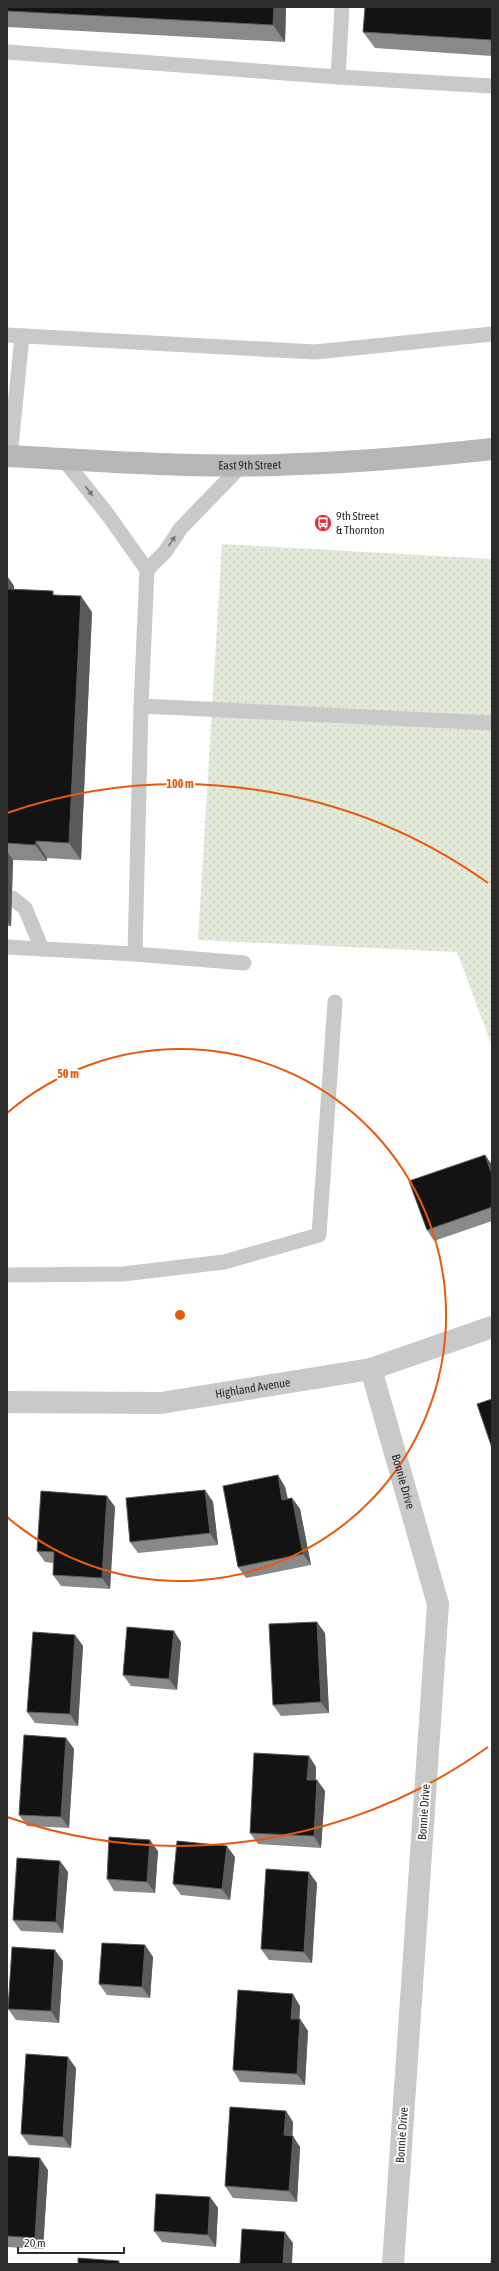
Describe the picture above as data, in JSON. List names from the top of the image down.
{
  "streets": {
    "main road": ["East 9th Street"],
    "street": ["Highland Avenue", "Bonnie Drive"]
  },
  "crossings": [
    ["Highland Avenue", "Bonnie Drive"]
  ],
  "places": {
    "bus stop": ["9th Street & Thornton"]
  },
  "scale_bar": "20 m",
  "rings": ["100 m", "50 m"]
}
